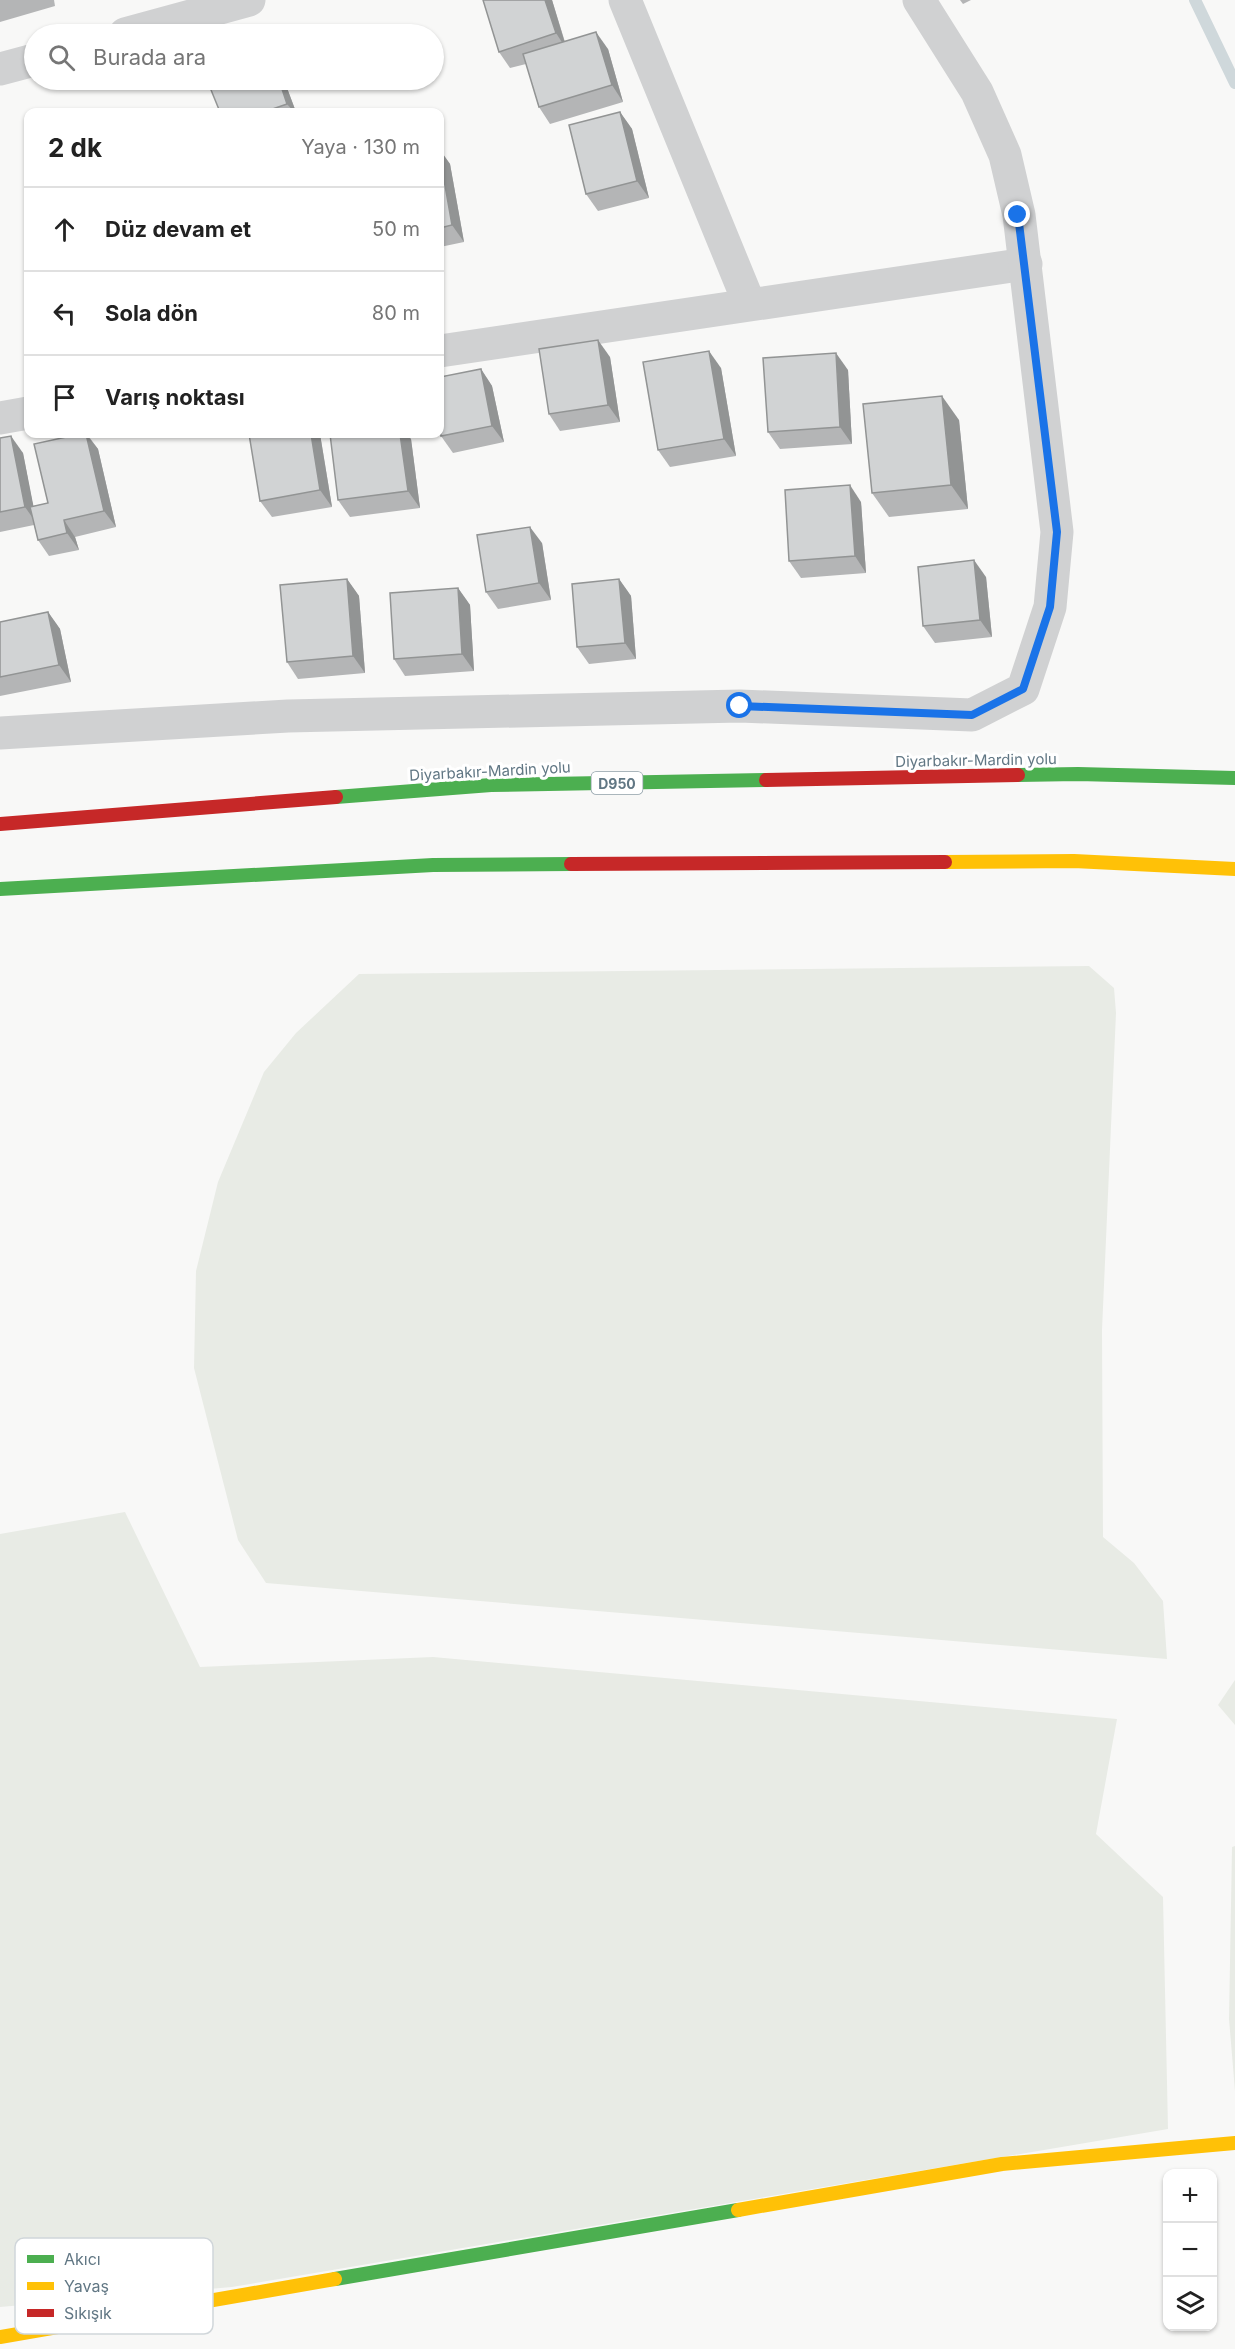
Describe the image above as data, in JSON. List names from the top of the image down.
{
  "streets": {
    "main road": ["Diyarbakır-Mardin yolu", "D950"]
  },
  "legend": ["Akıcı", "Yavaş", "Sıkışık"],
  "page": {
    "search": "Burada ara",
    "heading": ["2 dk", "Yaya · 130 m"],
    "list": [
      ["Düz devam et", "50 m"],
      ["Sola dön", "80 m"],
      "Varış noktası"
    ],
    "map_buttons": ["+", "−"]
  }
}
